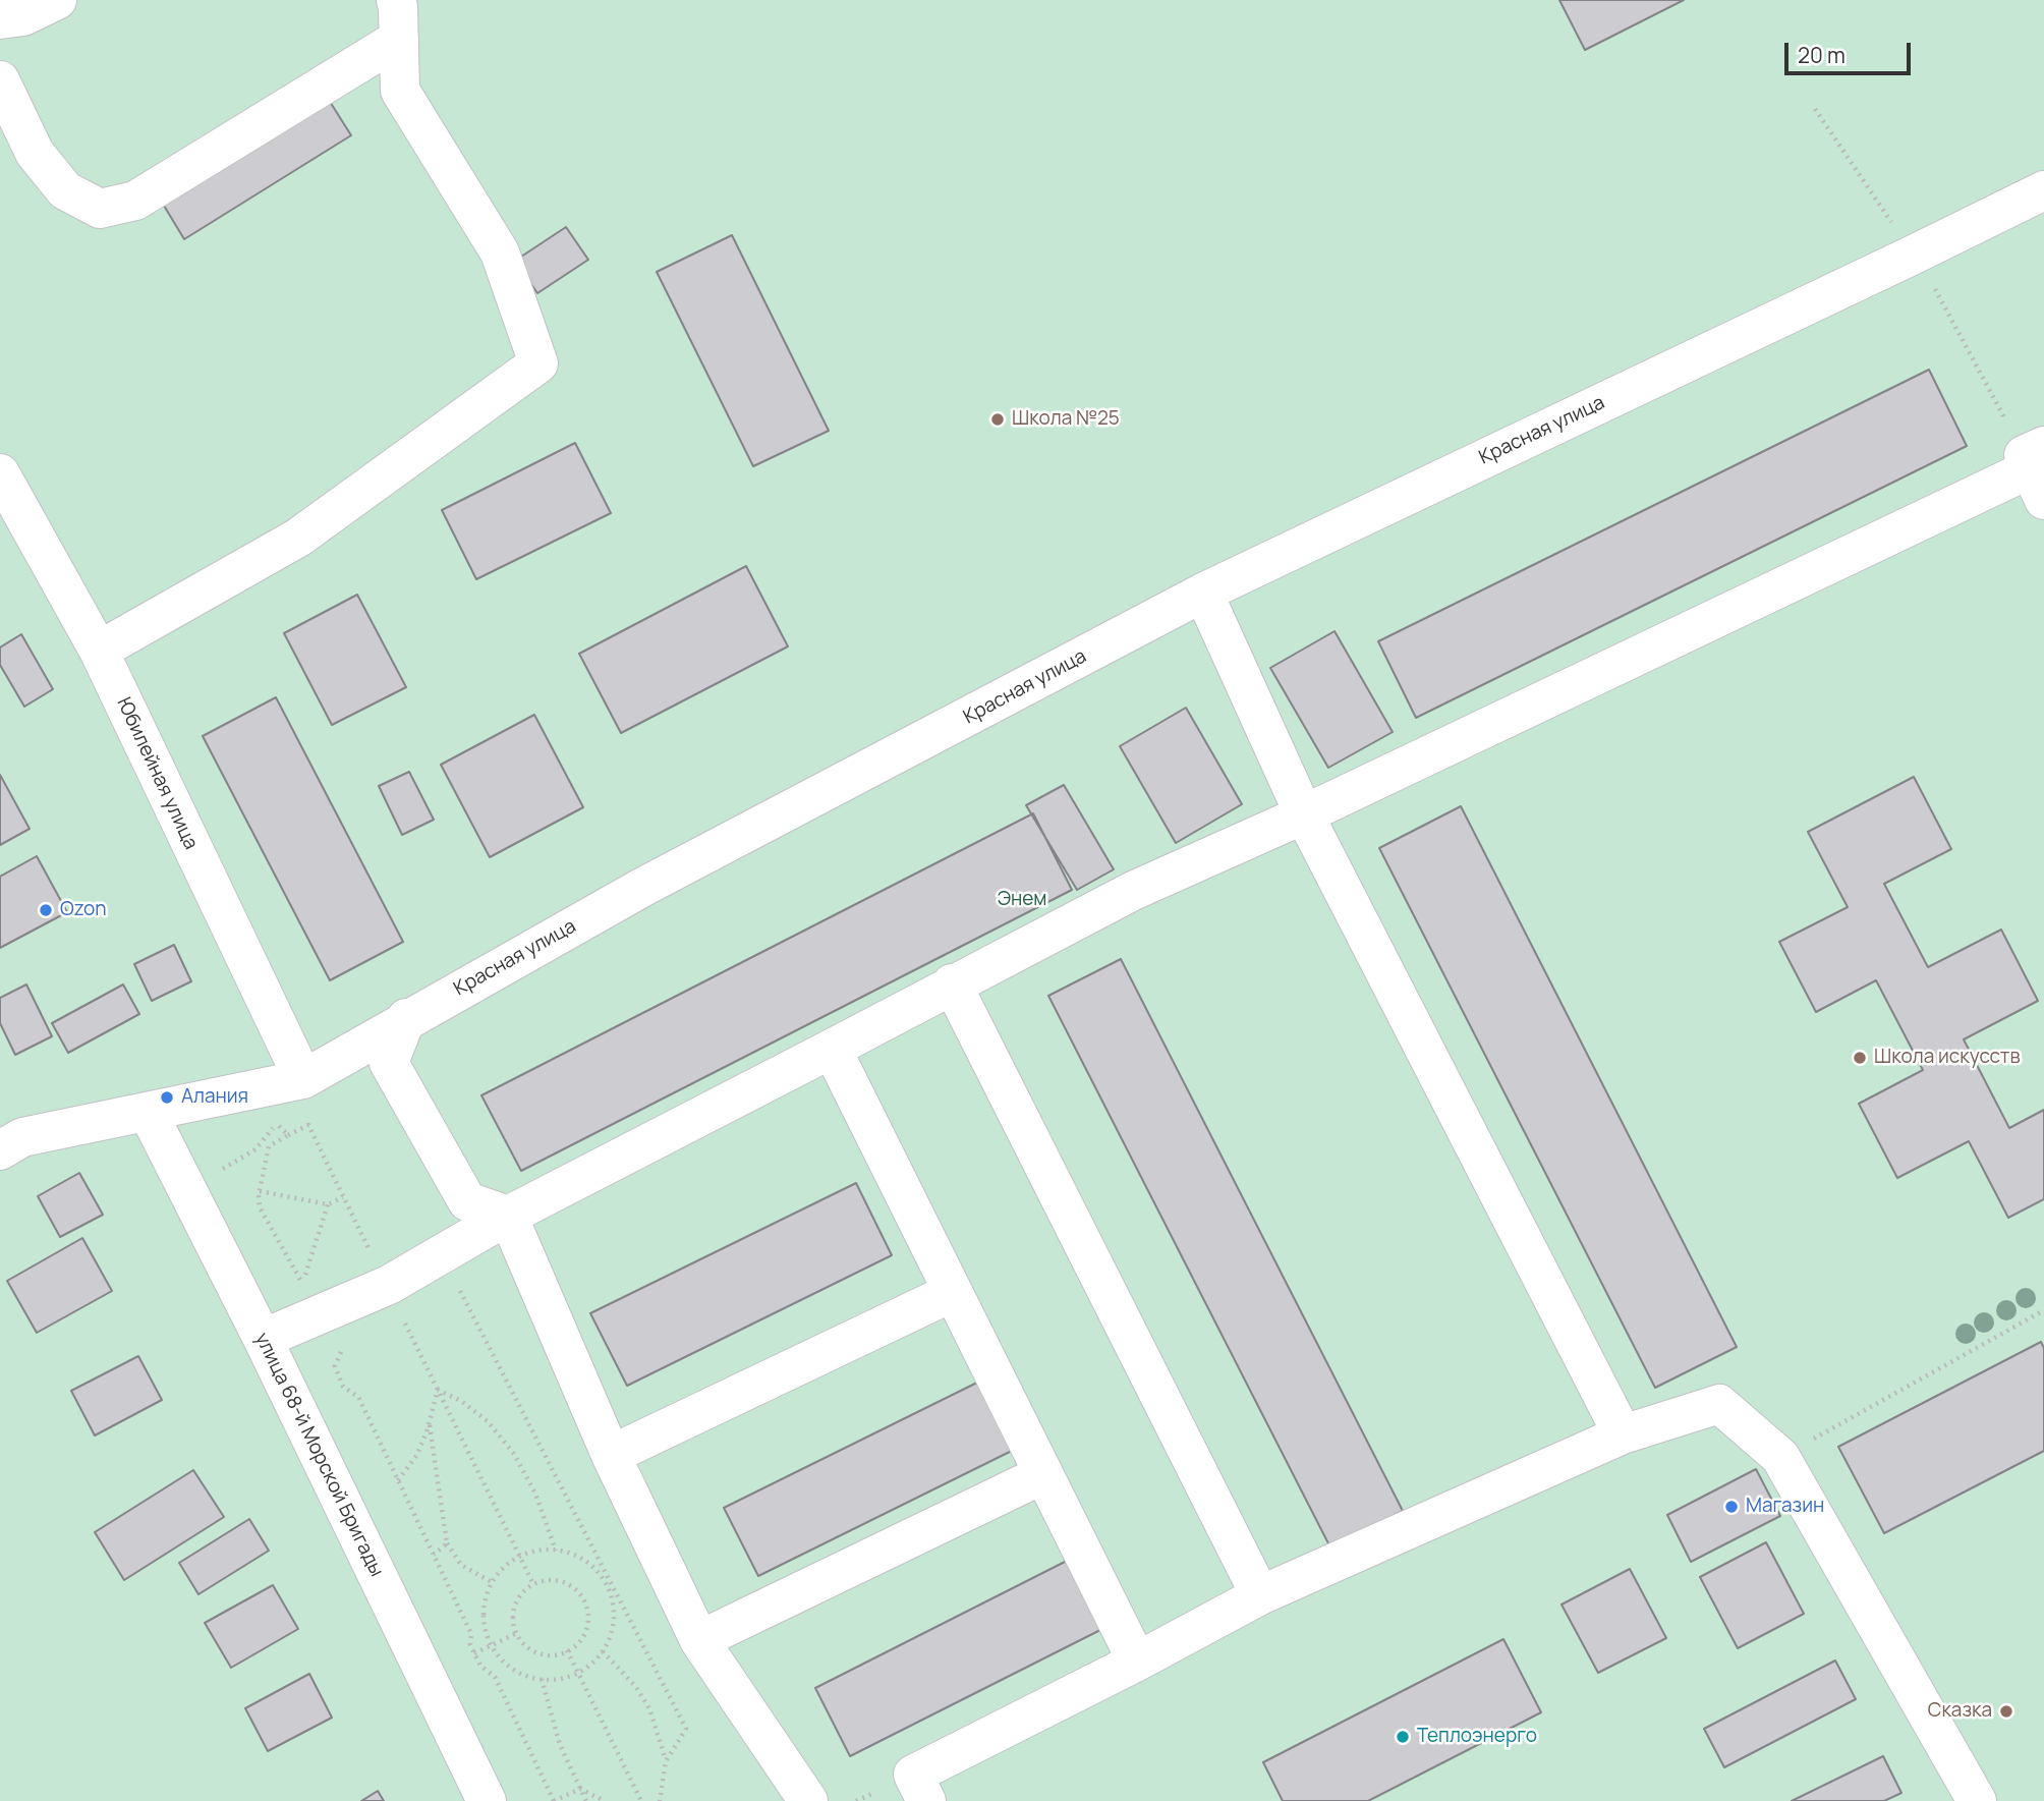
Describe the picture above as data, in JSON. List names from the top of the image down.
{
  "streets": {
    "street": ["Красная улица", "Юбилейная улица", "улица 68-й Морской Бригады"]
  },
  "crossings": [
    ["Красная улица", "Юбилейная улица"],
    ["Красная улица", "улица 68-й Морской Бригады"]
  ],
  "parks": ["Энем"],
  "places": [
    "Школа №25",
    "Ozon",
    "Школа искусств",
    "Алания",
    "Магазин",
    "Сказка",
    "Теплоэнерго"
  ],
  "scale_bar": "20 m"
}
